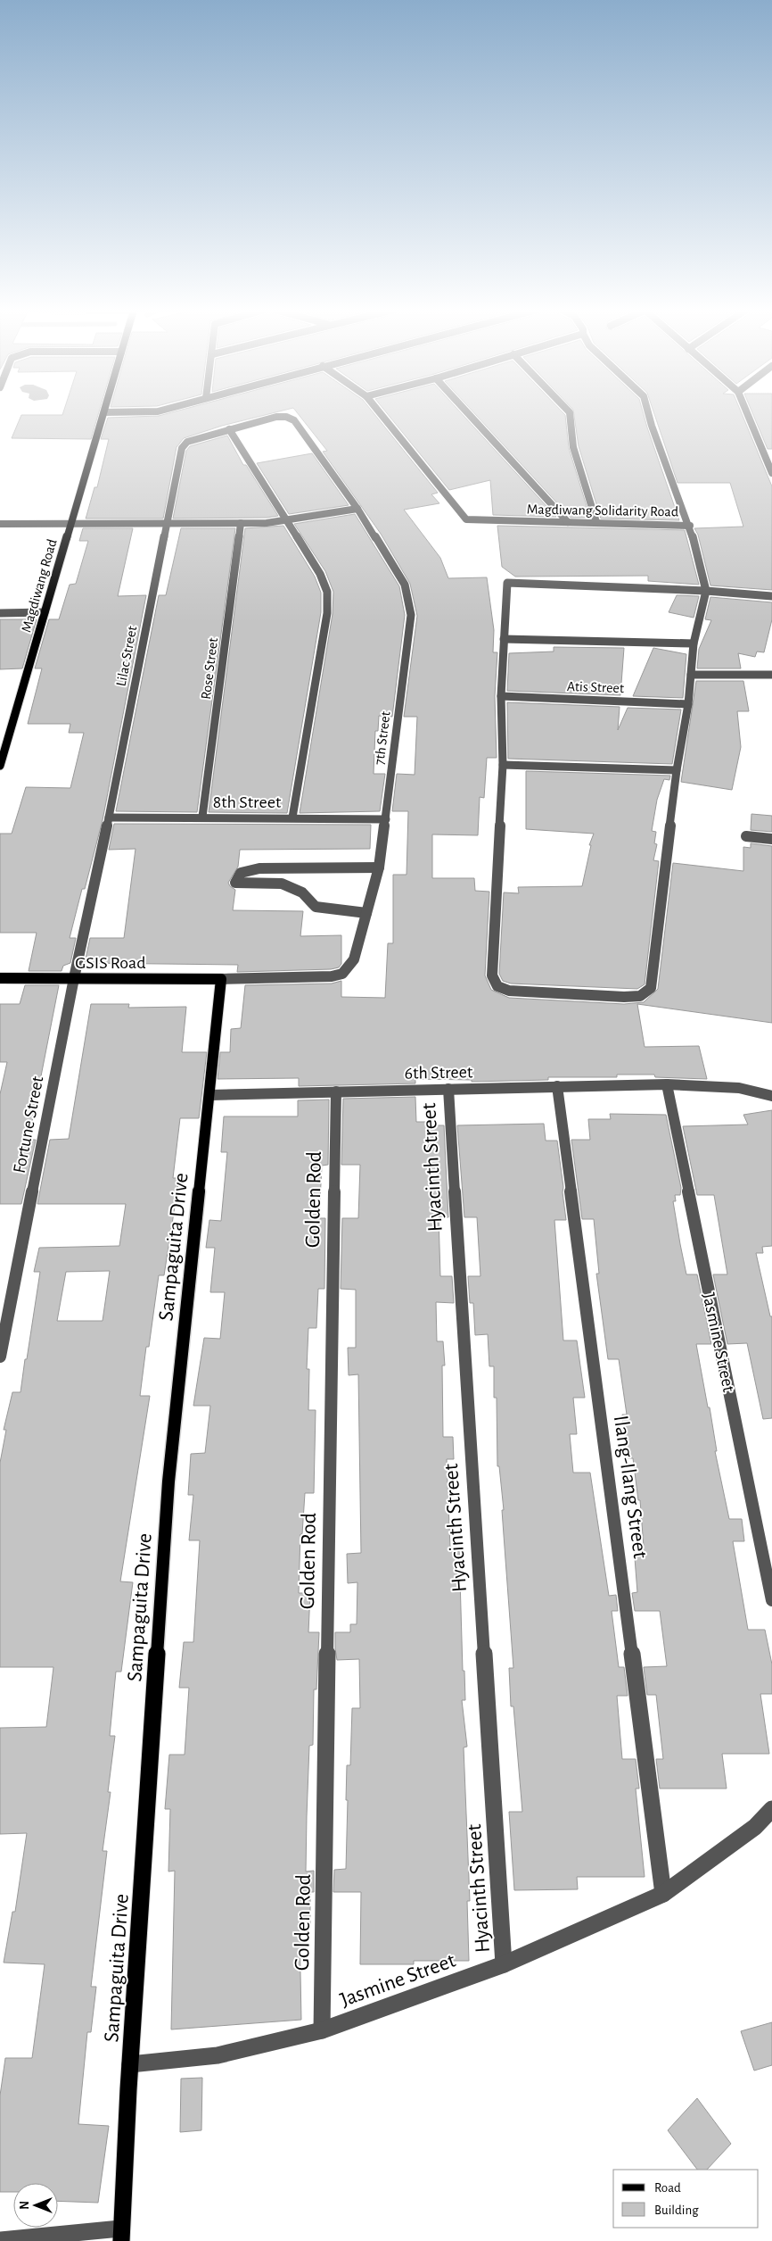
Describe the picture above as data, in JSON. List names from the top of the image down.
{
  "streets": {
    "main road": ["Magdiwang Road", "GSIS Road", "Sampaguita Drive"],
    "street": [
      "Magdiwang Solidarity Road",
      "Lilac Street",
      "Rose Street",
      "Atis Street",
      "7th Street",
      "8th Street",
      "6th Street",
      "Fortune Street",
      "Hyacinth Street",
      "Golden Rod",
      "Jasmine Street",
      "Ilang-Ilang Street"
    ]
  },
  "crossings": [
    ["Lilac Street", "7th Street"],
    ["Lilac Street", "8th Street"],
    ["Lilac Street", "GSIS Road"],
    ["Lilac Street", "Fortune Street"],
    ["Rose Street", "8th Street"],
    ["7th Street", "8th Street"],
    ["7th Street", "GSIS Road"],
    ["7th Street", "Sampaguita Drive"],
    ["GSIS Road", "Fortune Street"],
    ["GSIS Road", "Sampaguita Drive"],
    ["6th Street", "Hyacinth Street"],
    ["6th Street", "Golden Rod"],
    ["6th Street", "Sampaguita Drive"],
    ["6th Street", "Jasmine Street"],
    ["6th Street", "Ilang-Ilang Street"],
    ["Hyacinth Street", "Jasmine Street"],
    ["Golden Rod", "Jasmine Street"],
    ["Sampaguita Drive", "Jasmine Street"],
    ["Jasmine Street", "Ilang-Ilang Street"]
  ],
  "legend": ["Road", "Building"],
  "north": "left"
}
